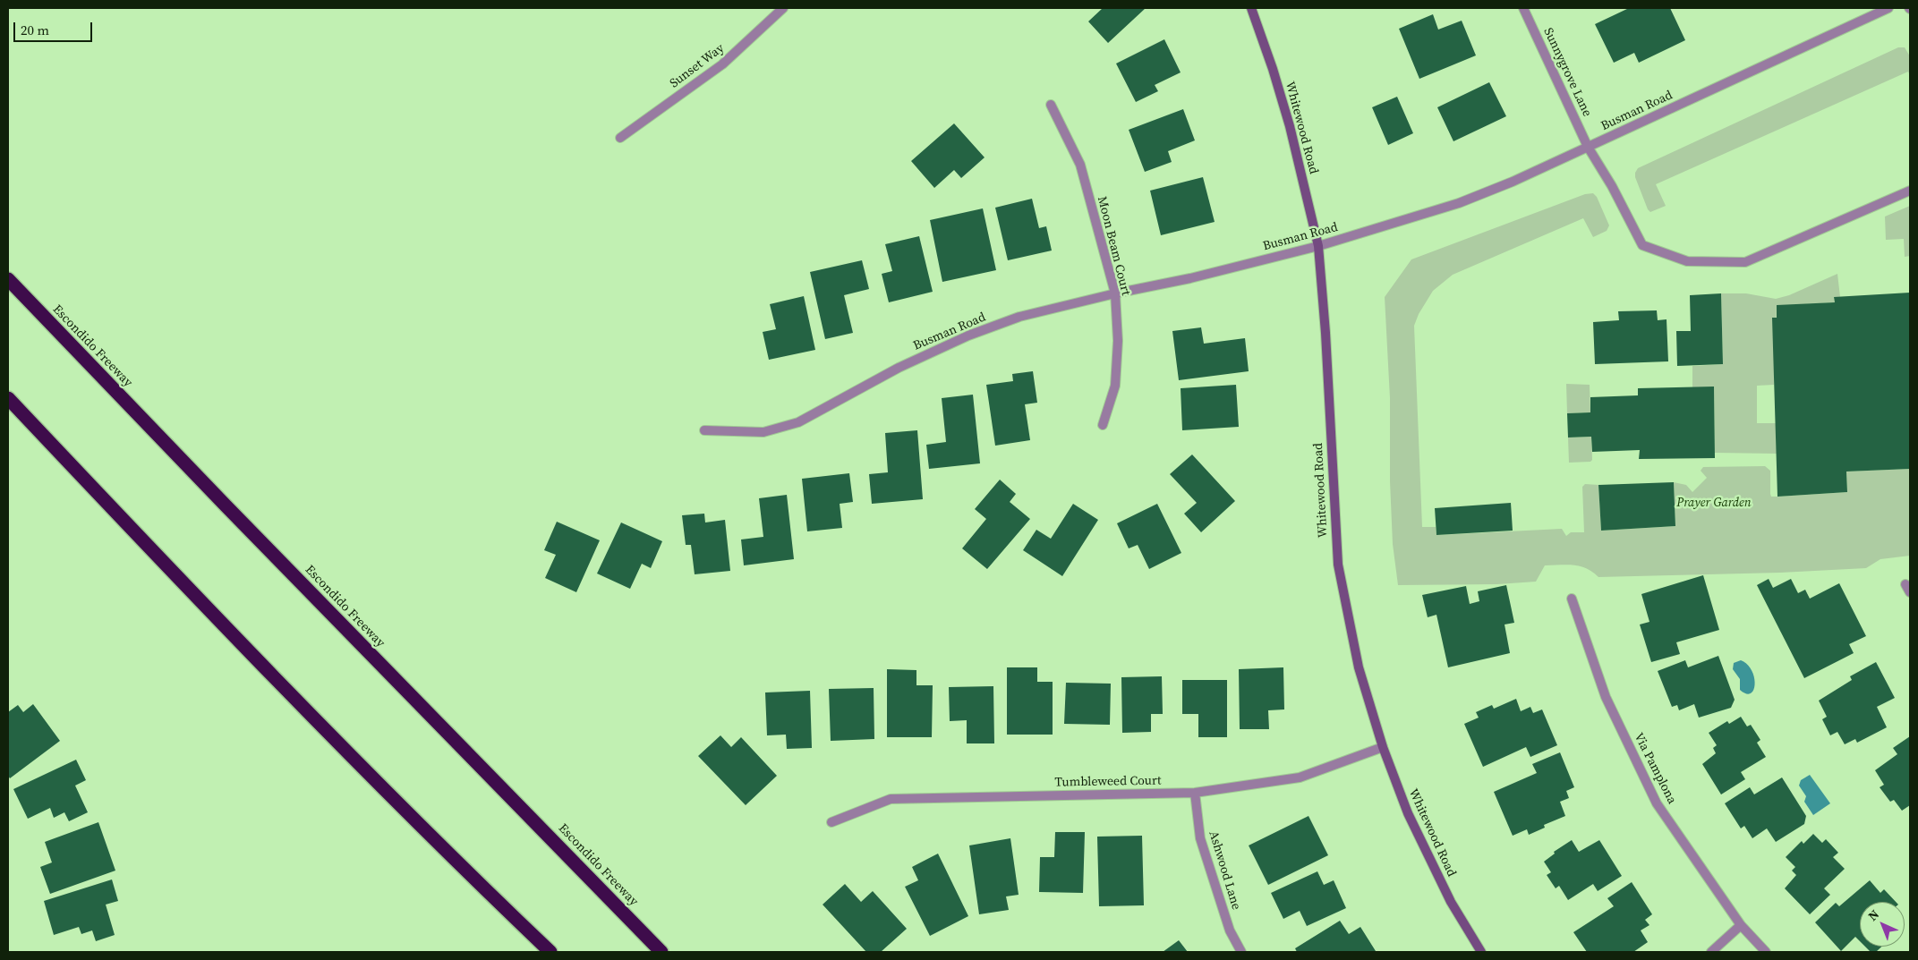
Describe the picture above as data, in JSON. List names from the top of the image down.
{
  "streets": {
    "highway": ["Escondido Freeway"],
    "main road": ["Whitewood Road"],
    "street": [
      "Sunset Way",
      "Sunnygrove Lane",
      "Busman Road",
      "Moon Beam Court",
      "Via Pamplona",
      "Tumbleweed Court",
      "Ashwood Lane"
    ]
  },
  "crossings": [
    ["Sunnygrove Lane", "Busman Road"],
    ["Busman Road", "Whitewood Road"],
    ["Busman Road", "Moon Beam Court"],
    ["Whitewood Road", "Tumbleweed Court"],
    ["Tumbleweed Court", "Ashwood Lane"]
  ],
  "parks": ["Prayer Garden"],
  "scale_bar": "20 m",
  "north": "top left"
}
